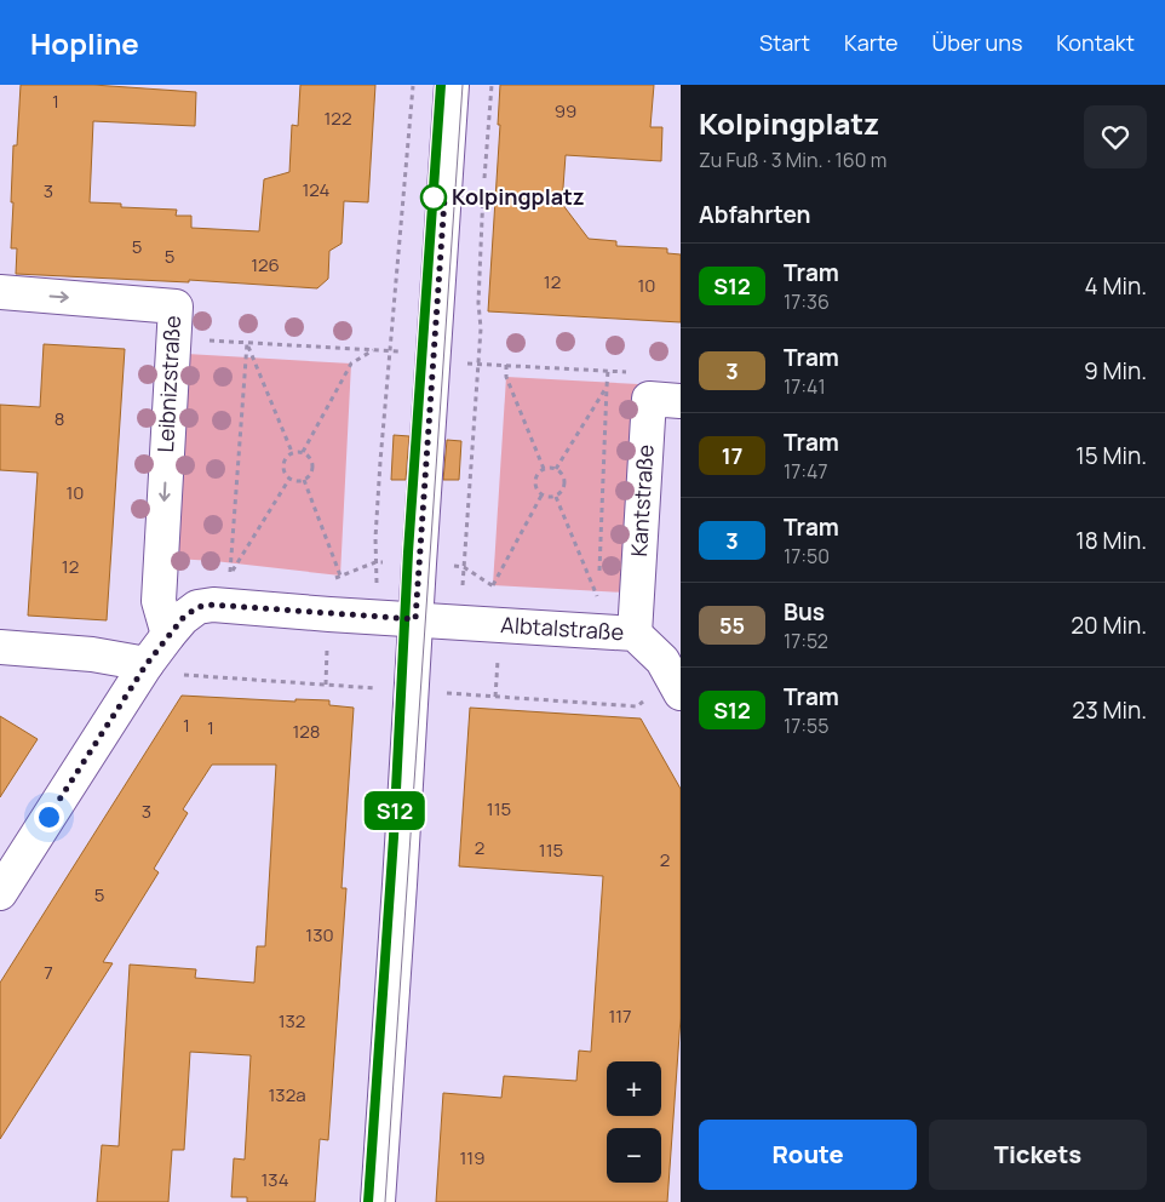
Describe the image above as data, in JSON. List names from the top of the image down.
{
  "streets": {
    "street": ["Leibnizstraße", "Kantstraße", "Albtalstraße"]
  },
  "crossings": [
    ["Leibnizstraße", "Albtalstraße"],
    ["Kantstraße", "Albtalstraße"]
  ],
  "places": ["Kolpingplatz"],
  "lines": ["tram line S12"],
  "house_numbers": [
    "1",
    "99",
    "122",
    "124",
    "3",
    "5",
    "5",
    "126",
    "12",
    "10",
    "8",
    "10",
    "12",
    "1",
    "1",
    "128",
    "115",
    "3",
    "2",
    "115",
    "2",
    "5",
    "130",
    "7",
    "117",
    "132",
    "132a",
    "119",
    "134"
  ],
  "page": {
    "header": "Hopline",
    "nav": [
      "Start",
      "Karte",
      "Über uns",
      "Kontakt"
    ],
    "on_map": "S12",
    "heading": [
      ["Kolpingplatz", "Zu Fuß · 3 Min. · 160 m"],
      "Abfahrten"
    ],
    "list": [
      {
        "mark": "S12",
        "name": "Tram",
        "note": "17:36",
        "value": "4 Min."
      },
      {
        "mark": "3",
        "name": "Tram",
        "note": "17:41",
        "value": "9 Min."
      },
      {
        "mark": "17",
        "name": "Tram",
        "note": "17:47",
        "value": "15 Min."
      },
      {
        "mark": "3",
        "name": "Tram",
        "note": "17:50",
        "value": "18 Min."
      },
      {
        "mark": "55",
        "name": "Bus",
        "note": "17:52",
        "value": "20 Min."
      },
      {
        "mark": "S12",
        "name": "Tram",
        "note": "17:55",
        "value": "23 Min."
      }
    ],
    "map_buttons": ["+", "−"],
    "buttons": ["Route", "Tickets"]
  }
}
